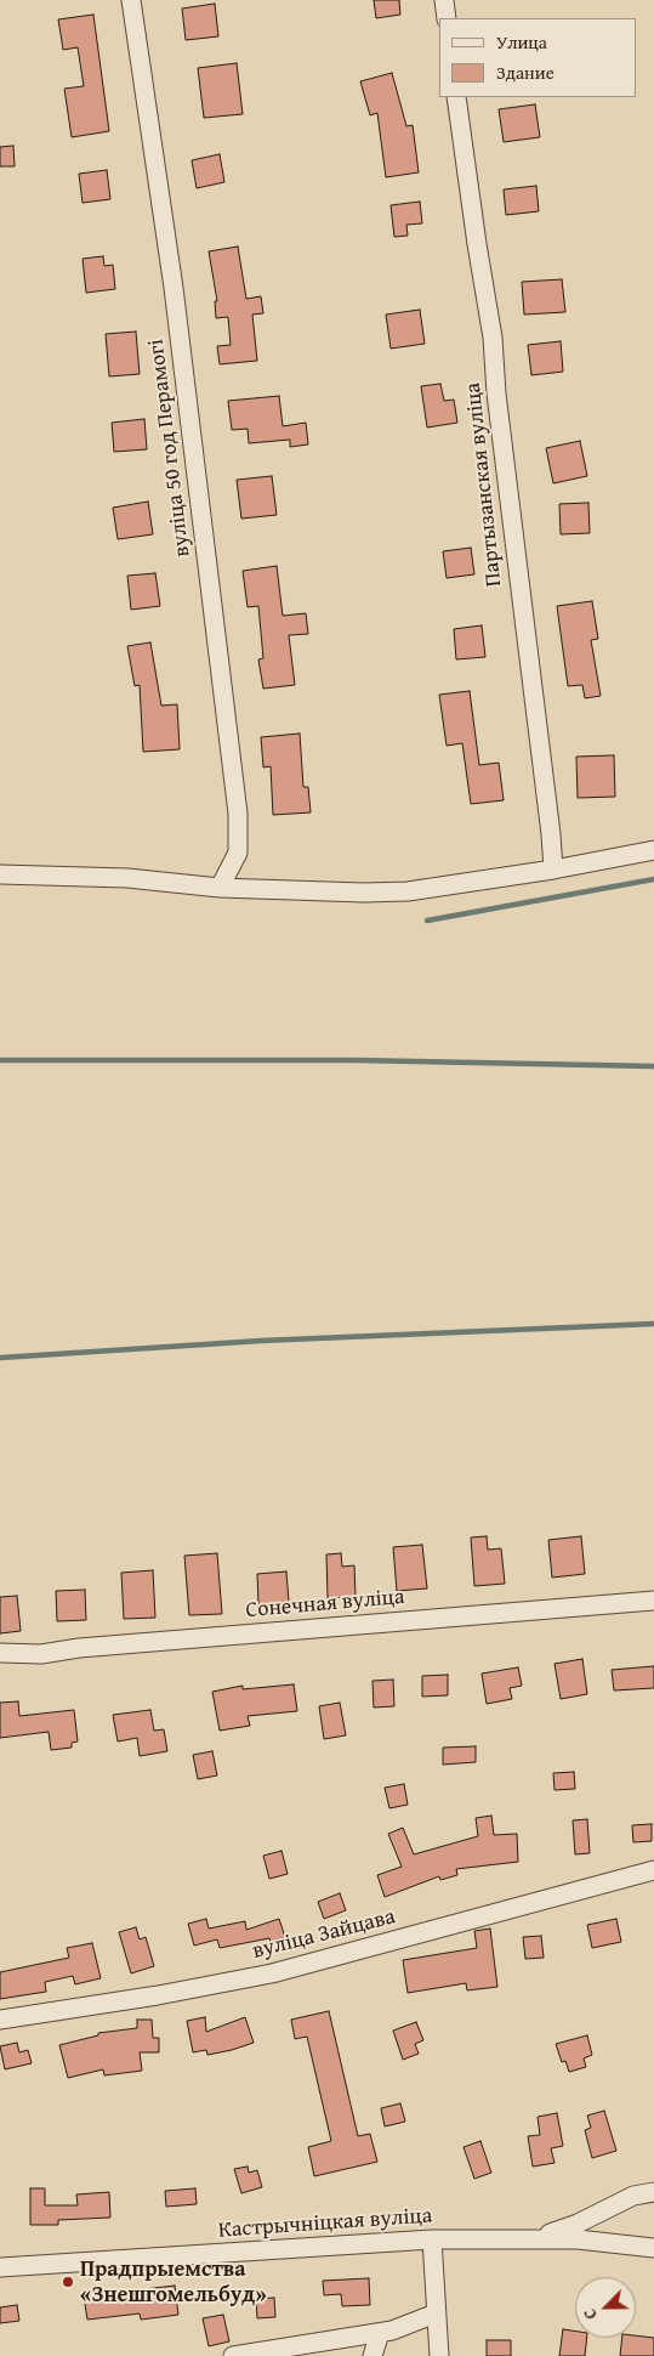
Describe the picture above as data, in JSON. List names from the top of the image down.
{
  "streets": {
    "street": [
      "вуліца 50 год Перамогі",
      "Партызанская вуліца",
      "Сонечная вуліца",
      "вуліца Зайцава",
      "Кастрычніцкая вуліца"
    ]
  },
  "places": ["Прадпрыемства «Знешгомельбуд»"],
  "legend": ["Улица", "Здание"],
  "north": "bottom left"
}
